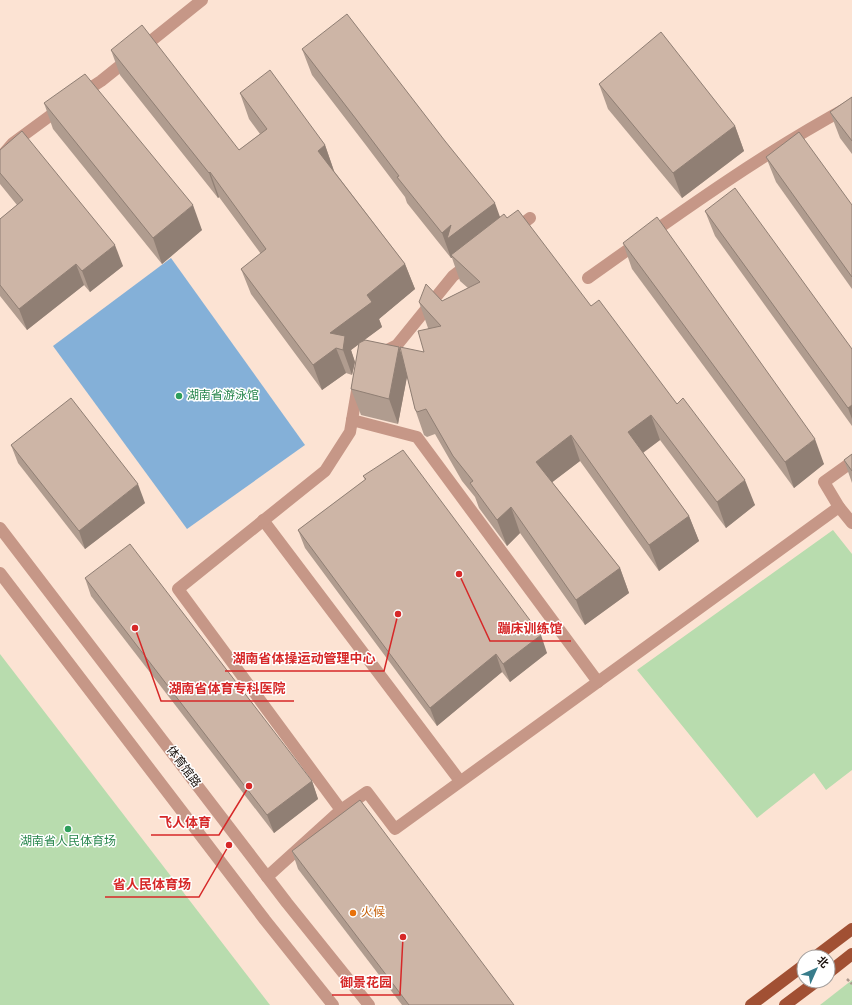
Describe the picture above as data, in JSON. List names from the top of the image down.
{
  "streets": {
    "street": ["体育馆路"]
  },
  "places": [
    "湖南省游泳馆",
    "蹦床训练馆",
    "湖南省体操运动管理中心",
    "湖南省体育专科医院",
    "飞人体育",
    "湖南省人民体育场",
    "省人民体育场",
    "火候",
    "御景花园"
  ],
  "north": "top right"
}
